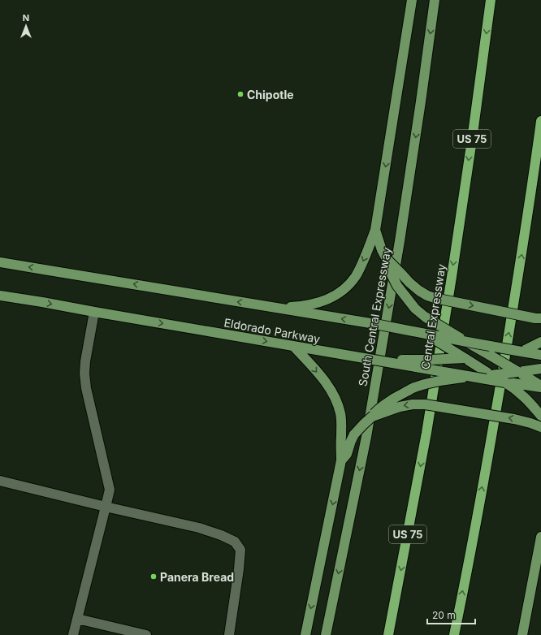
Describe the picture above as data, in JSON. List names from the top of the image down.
{
  "streets": {
    "highway": ["US 75", "Central Expressway"],
    "main road": ["South Central Expressway", "Eldorado Parkway"]
  },
  "one_way": ["South Central Expressway"],
  "places": ["Chipotle", "Panera Bread"],
  "scale_bar": "20 m",
  "north": "top"
}
